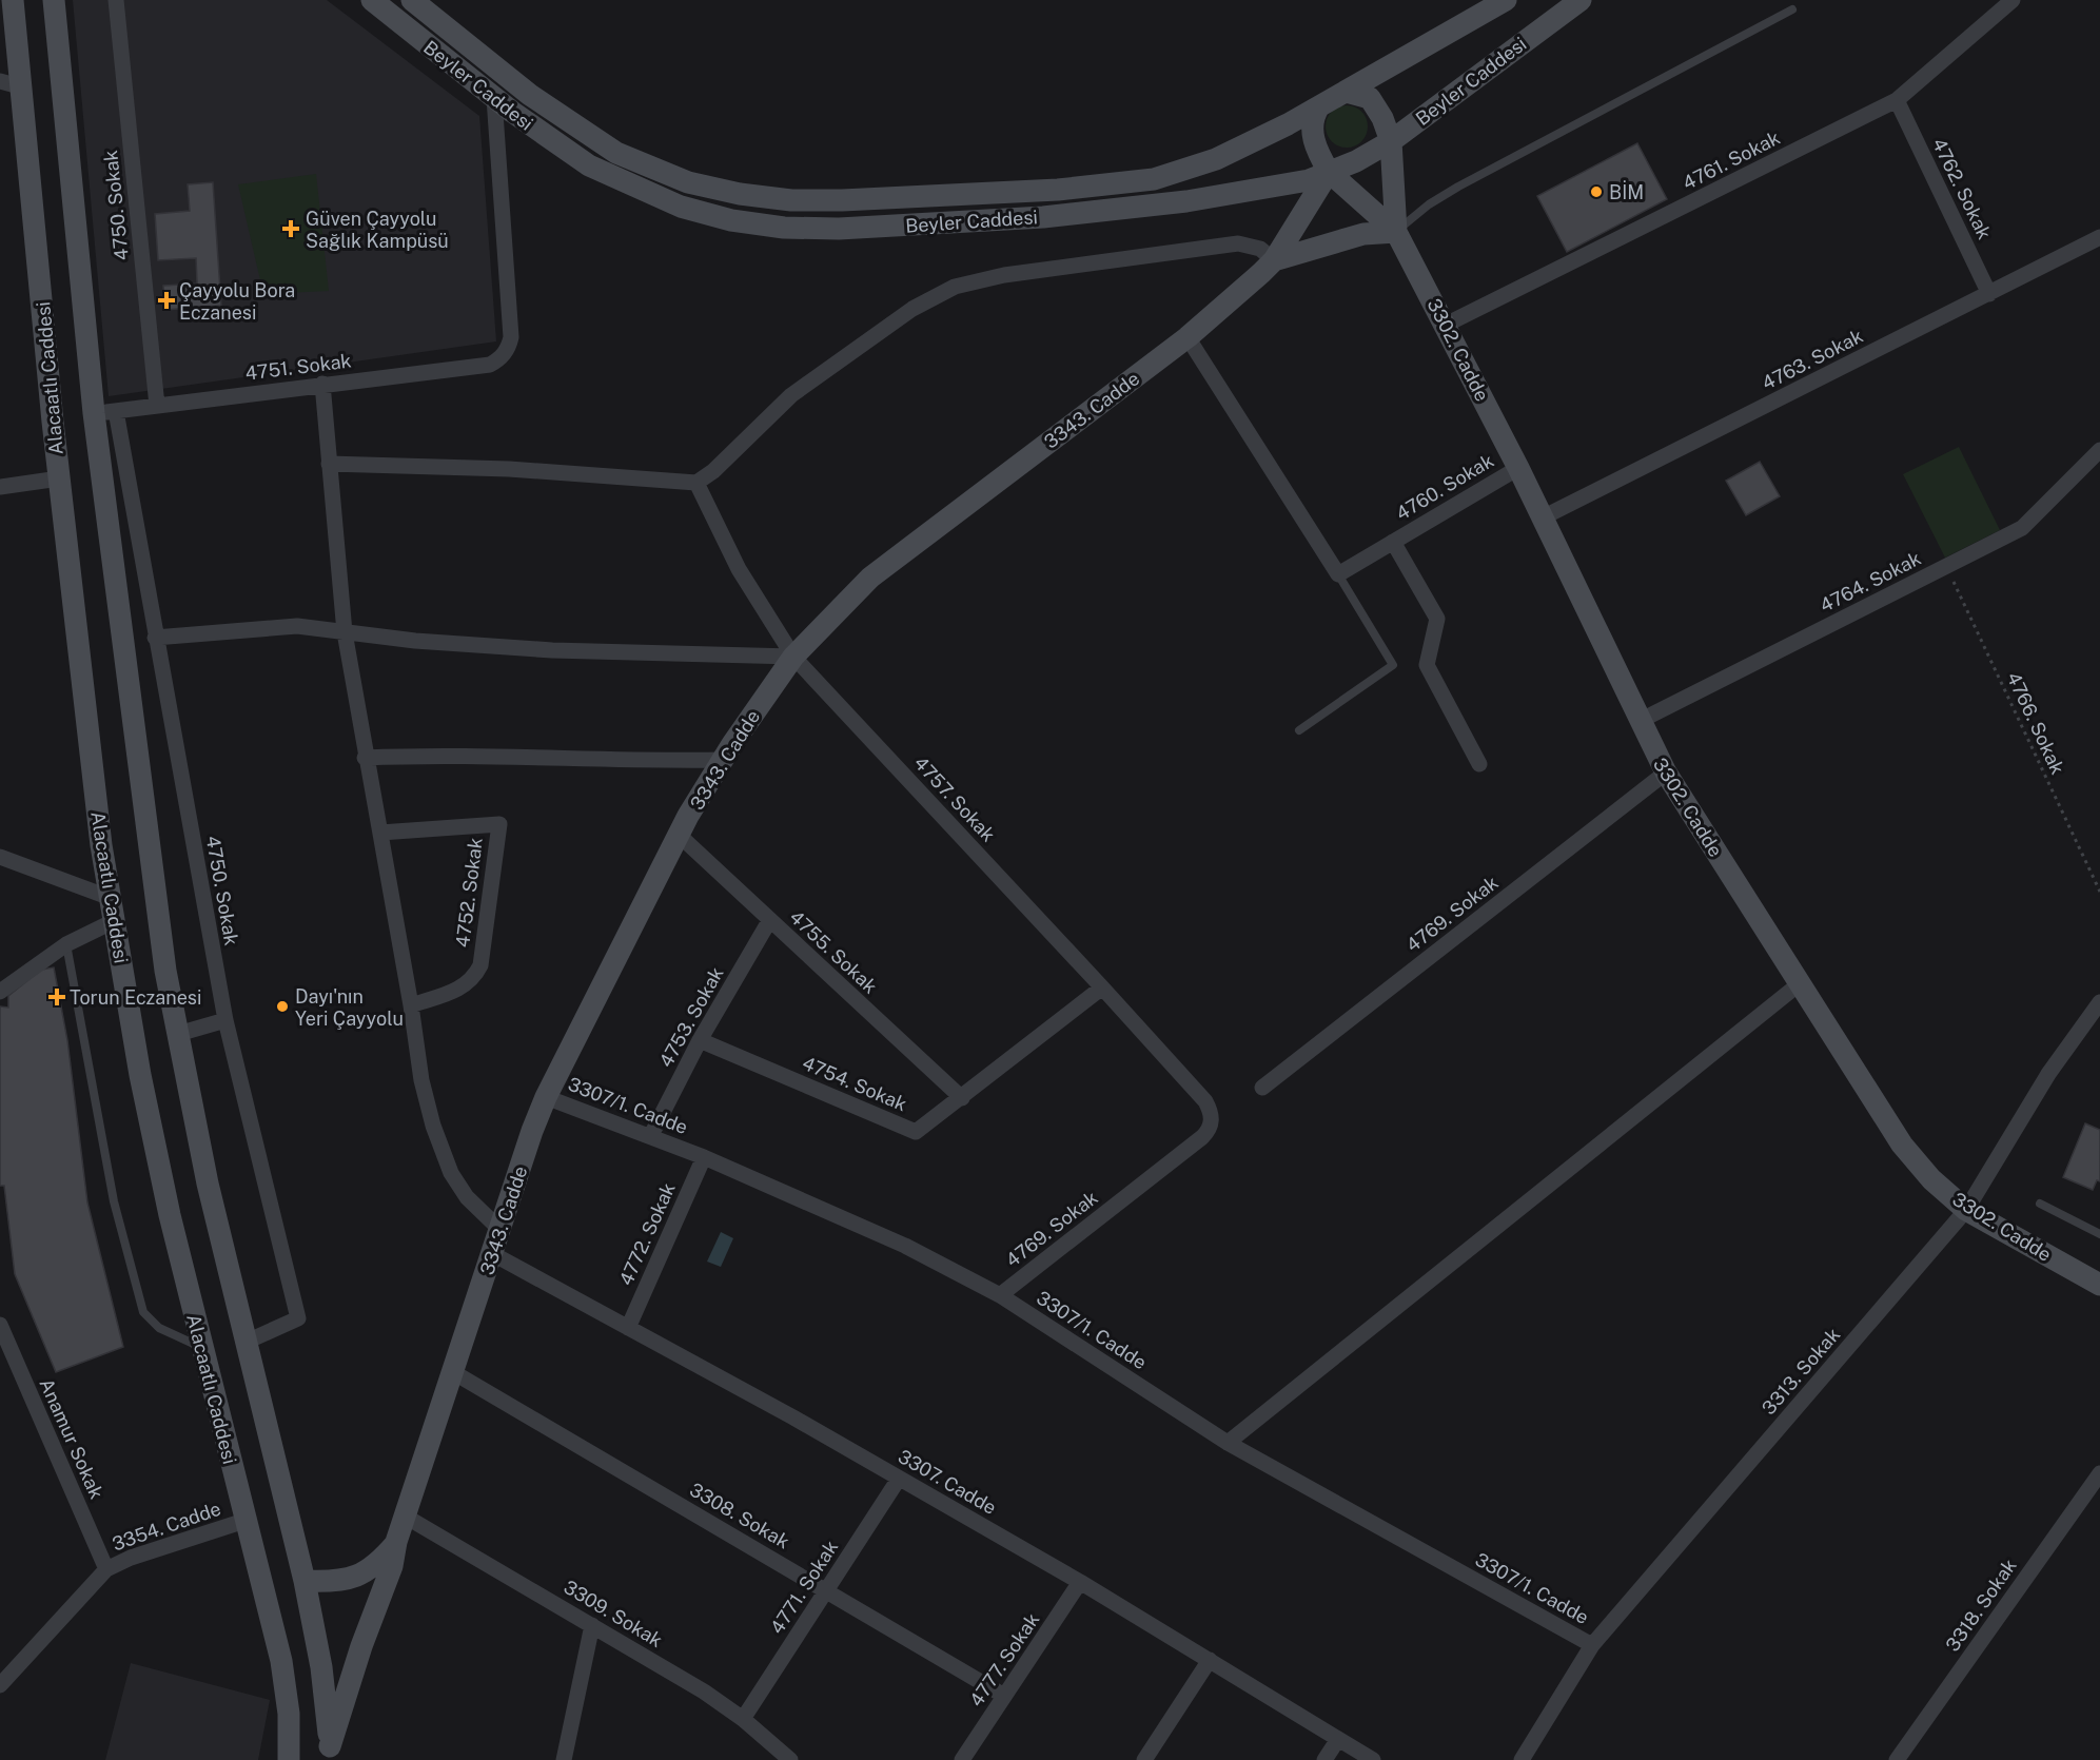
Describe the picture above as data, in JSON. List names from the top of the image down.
{
  "streets": {
    "main road": [
      "Beyler Caddesi",
      "3302. Cadde",
      "Alacaatlı Caddesi",
      "3343. Cadde"
    ],
    "street": [
      "4761. Sokak",
      "4762. Sokak",
      "4750. Sokak",
      "4763. Sokak",
      "4751. Sokak",
      "4760. Sokak",
      "4764. Sokak",
      "4757. Sokak",
      "4752. Sokak",
      "4769. Sokak",
      "4755. Sokak",
      "4753. Sokak",
      "4754. Sokak",
      "3307/1. Cadde",
      "4772. Sokak",
      "3313. Sokak",
      "Anamur Sokak",
      "3307. Cadde",
      "3308. Sokak",
      "3354. Cadde",
      "4771. Sokak",
      "3318. Sokak",
      "3309. Sokak",
      "4777. Sokak"
    ],
    "path": ["4766. Sokak"]
  },
  "crossings": [
    ["Beyler Caddesi", "3302. Cadde"],
    ["Beyler Caddesi", "4751. Sokak"],
    ["Beyler Caddesi", "3343. Cadde"],
    ["4761. Sokak", "4762. Sokak"],
    ["4761. Sokak", "3302. Cadde"],
    ["4762. Sokak", "4763. Sokak"],
    ["4750. Sokak", "4751. Sokak"],
    ["4750. Sokak", "Alacaatlı Caddesi"],
    ["3302. Cadde", "4763. Sokak"],
    ["3302. Cadde", "3343. Cadde"],
    ["3302. Cadde", "4760. Sokak"],
    ["3302. Cadde", "4764. Sokak"],
    ["3302. Cadde", "4769. Sokak"],
    ["3302. Cadde", "3313. Sokak"],
    ["4751. Sokak", "Alacaatlı Caddesi"],
    ["Alacaatlı Caddesi", "3343. Cadde"],
    ["Alacaatlı Caddesi", "3354. Cadde"],
    ["3343. Cadde", "4757. Sokak"],
    ["3343. Cadde", "4755. Sokak"],
    ["3343. Cadde", "3307/1. Cadde"],
    ["3343. Cadde", "3307. Cadde"],
    ["3343. Cadde", "3308. Sokak"],
    ["3343. Cadde", "3309. Sokak"],
    ["4764. Sokak", "4766. Sokak"],
    ["4757. Sokak", "4769. Sokak"],
    ["4757. Sokak", "4754. Sokak"],
    ["4769. Sokak", "3307/1. Cadde"],
    ["4755. Sokak", "4753. Sokak"],
    ["4755. Sokak", "4754. Sokak"],
    ["4753. Sokak", "4754. Sokak"],
    ["4753. Sokak", "3307/1. Cadde"],
    ["3307/1. Cadde", "4772. Sokak"],
    ["3307/1. Cadde", "3313. Sokak"],
    ["4772. Sokak", "3307. Cadde"],
    ["Anamur Sokak", "3354. Cadde"],
    ["3307. Cadde", "4771. Sokak"],
    ["3307. Cadde", "4777. Sokak"],
    ["3308. Sokak", "4771. Sokak"],
    ["3308. Sokak", "4777. Sokak"],
    ["4771. Sokak", "3309. Sokak"]
  ],
  "places": {
    "other": ["BİM", "Dayı'nın Yeri Çayyolu"],
    "health": ["Güven Çayyolu Sağlık Kampüsü", "Çayyolu Bora Eczanesi", "Torun Eczanesi"]
  }
}
